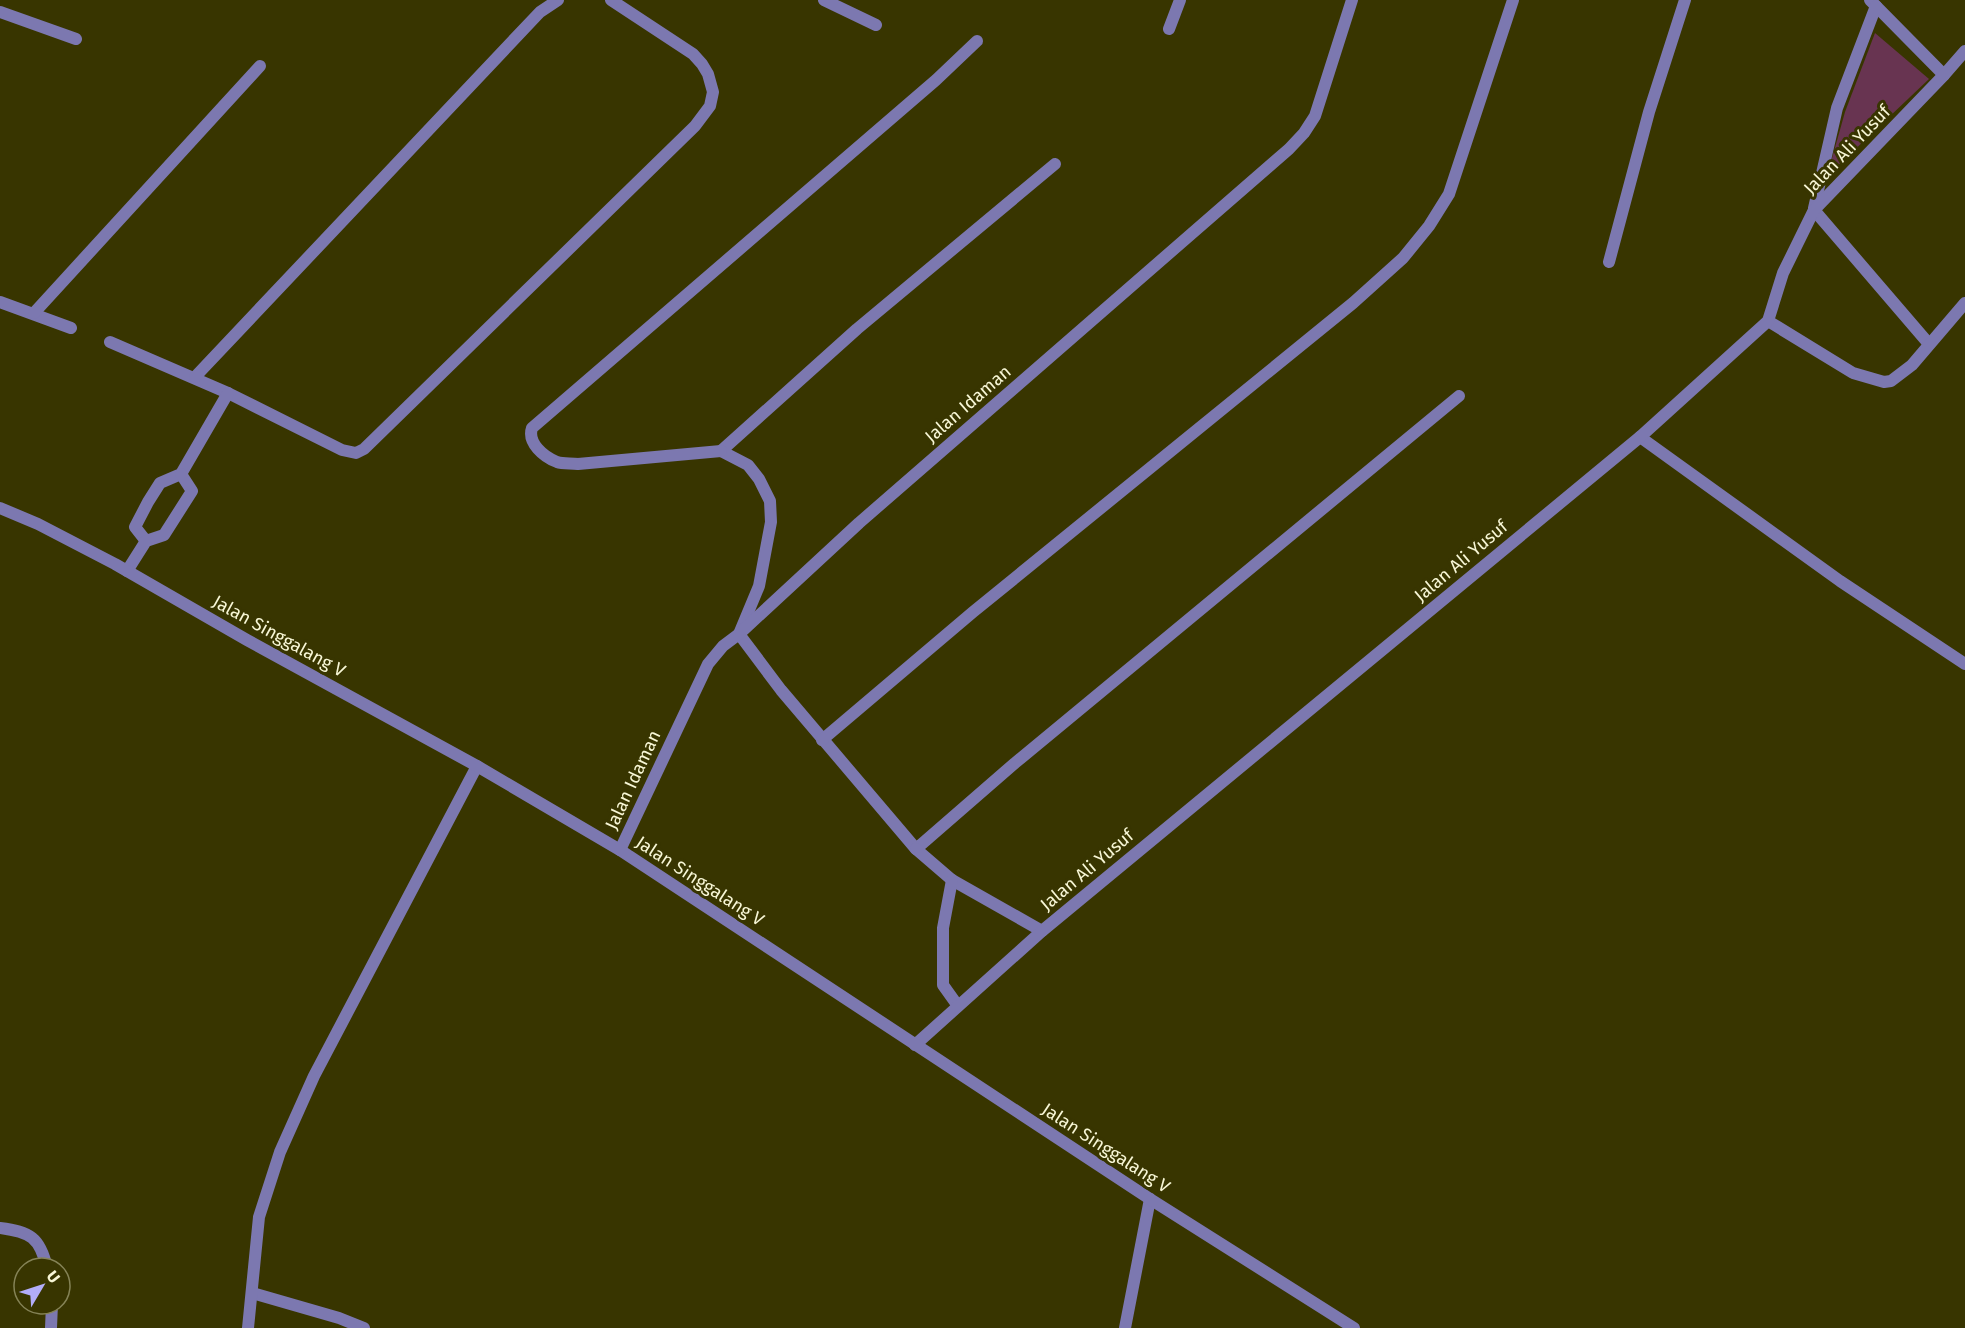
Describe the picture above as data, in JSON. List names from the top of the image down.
{
  "streets": {
    "street": ["Jalan Ali Yusuf", "Jalan Idaman", "Jalan Singgalang V"]
  },
  "crossings": [
    ["Jalan Ali Yusuf", "Jalan Singgalang V"],
    ["Jalan Idaman", "Jalan Singgalang V"]
  ],
  "north": "top right"
}
